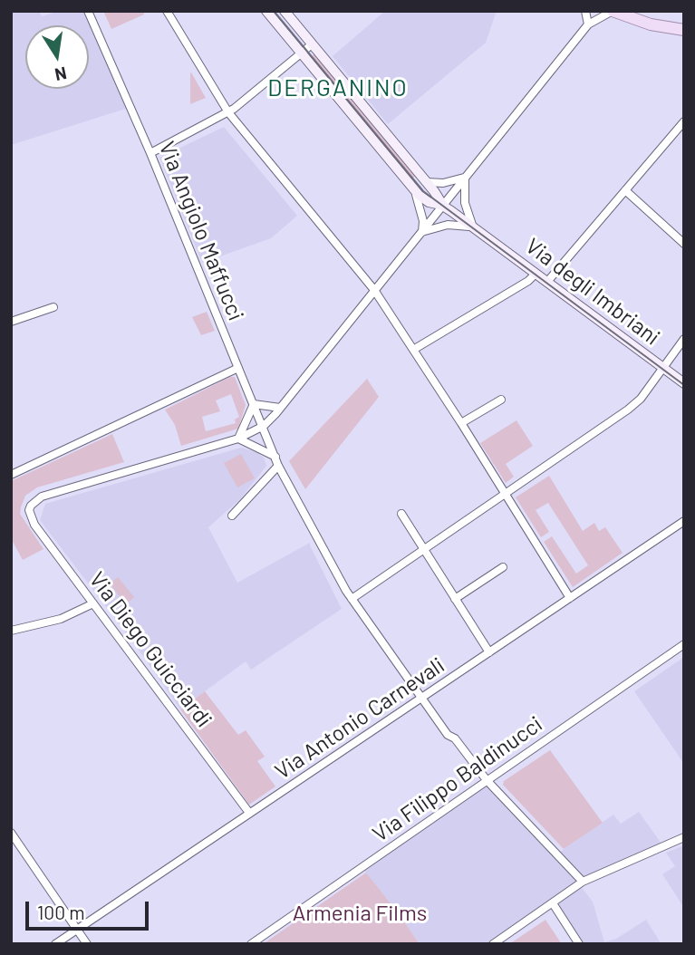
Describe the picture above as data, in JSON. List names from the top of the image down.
{
  "streets": {
    "street": [
      "Via Angiolo Maffucci",
      "Via degli Imbriani",
      "Via Diego Guicciardi",
      "Via Antonio Carnevali",
      "Via Filippo Baldinucci"
    ]
  },
  "crossings": [
    ["Via Angiolo Maffucci", "Via Antonio Carnevali"],
    ["Via Angiolo Maffucci", "Via Filippo Baldinucci"],
    ["Via Diego Guicciardi", "Via Antonio Carnevali"]
  ],
  "districts": ["DERGANINO"],
  "parks": ["Armenia Films"],
  "scale_bar": "100 m",
  "north": "bottom"
}
